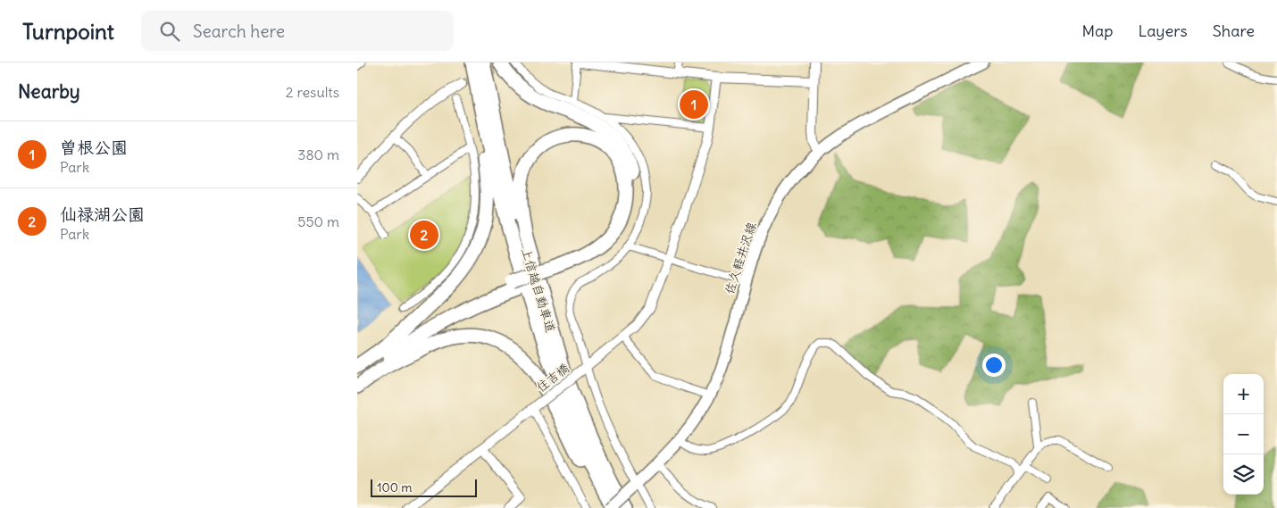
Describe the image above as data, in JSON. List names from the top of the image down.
{
  "streets": {
    "highway": ["上信越自動車道"],
    "main road": ["佐久軽井沢線"],
    "street": ["住吉橋"]
  },
  "crossings": [
    ["佐久軽井沢線", "上信越自動車道"]
  ],
  "scale_bar": "100 m",
  "page": {
    "header": "Turnpoint",
    "search": "Search here",
    "nav": ["Map", "Layers", "Share"],
    "heading": ["Nearby", "2 results"],
    "pins": ["1", "2"],
    "list": [
      {
        "mark": "1",
        "name": "曽根公園",
        "note": "Park",
        "value": "380 m"
      },
      {
        "mark": "2",
        "name": "仙禄湖公園",
        "note": "Park",
        "value": "550 m"
      }
    ],
    "map_buttons": ["+", "−"],
    "scale": "100 m"
  }
}
